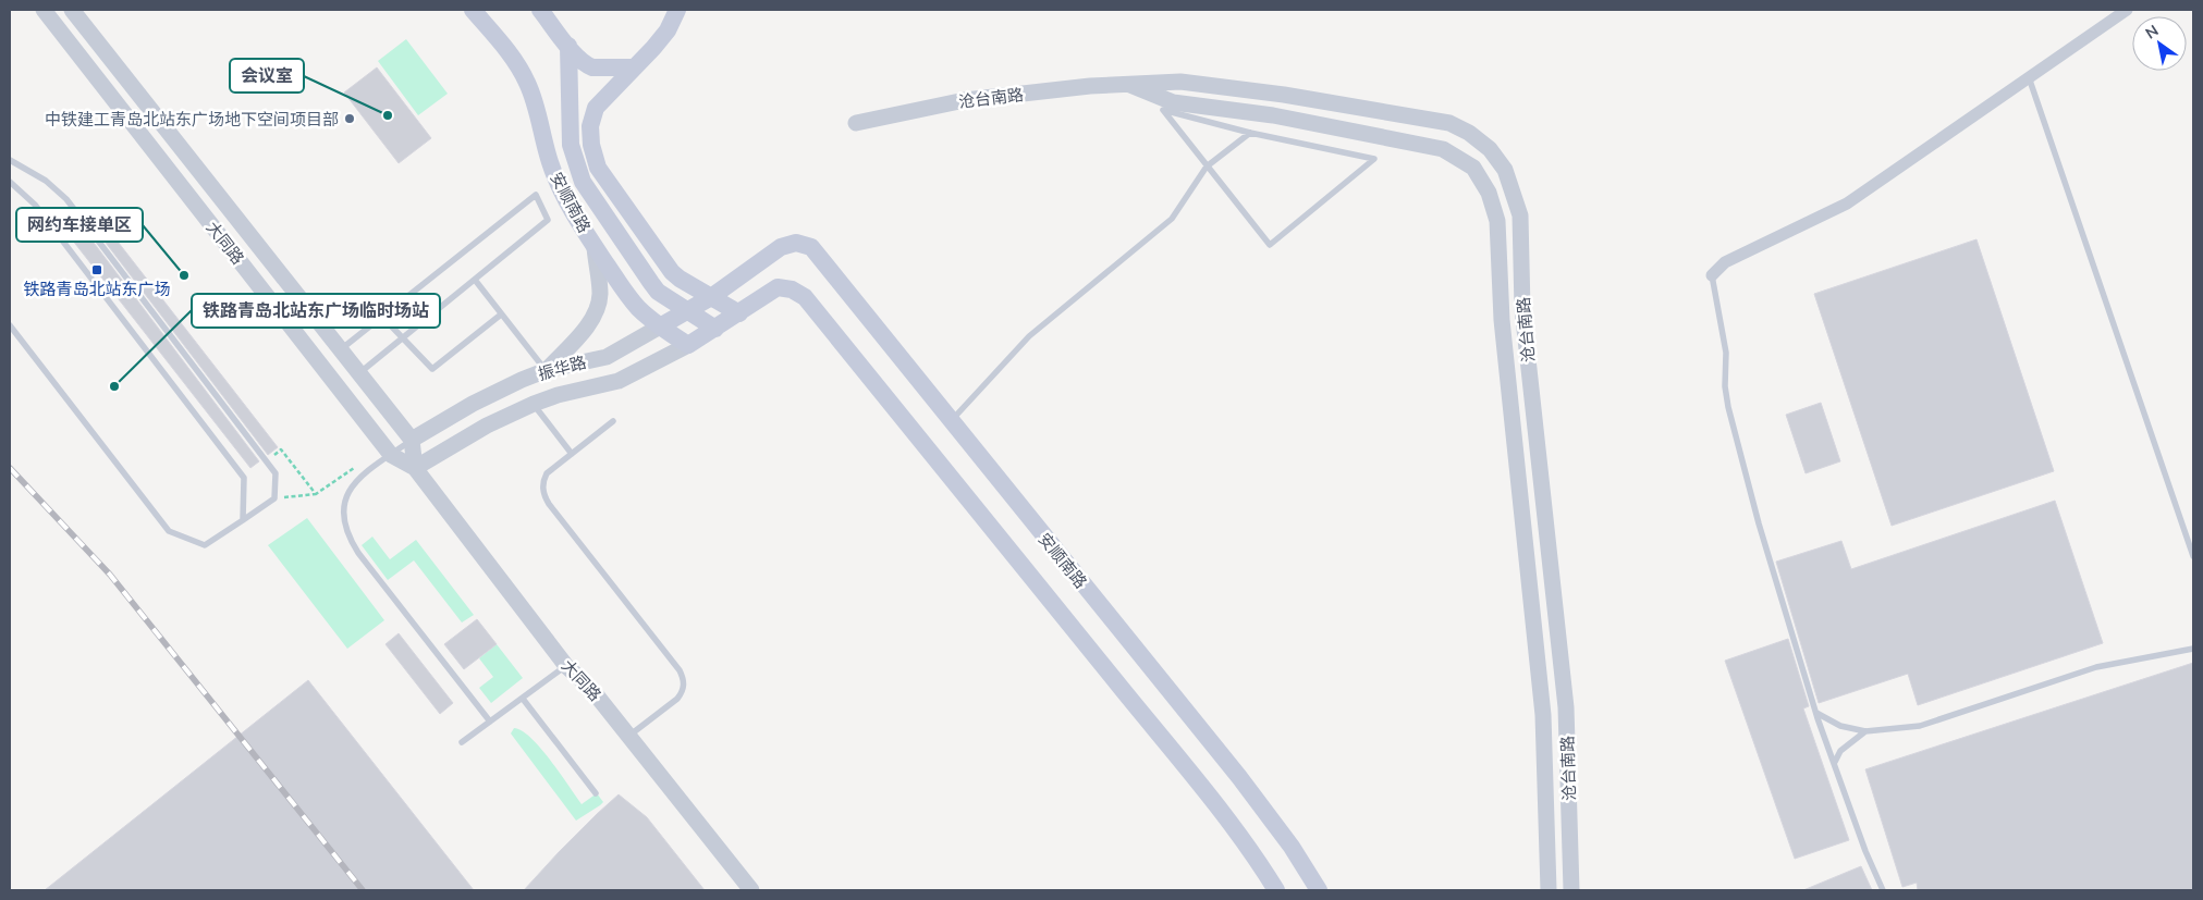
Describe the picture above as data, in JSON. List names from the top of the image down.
{
  "streets": {
    "main road": ["安顺南路", "振华路"],
    "street": ["沧台南路", "大同路"]
  },
  "crossings": [
    ["安顺南路", "振华路"],
    ["大同路", "振华路"]
  ],
  "places": {
    "other": [
      "会议室",
      "中铁建工青岛北站东广场地下空间项目部",
      "网约车接单区",
      "铁路青岛北站东广场临时场站"
    ],
    "transit": ["铁路青岛北站东广场"]
  },
  "north": "top left"
}
